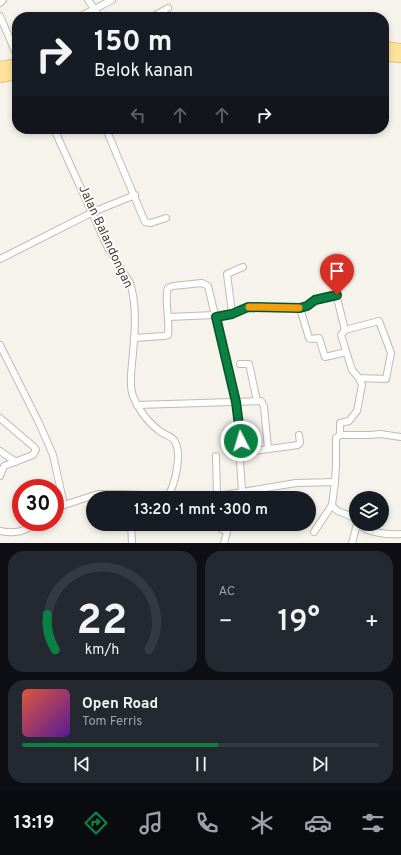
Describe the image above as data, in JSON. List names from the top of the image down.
{
  "streets": {
    "street": ["Jalan Balandongan"]
  },
  "page": {
    "turn": ["150 m", "Belok kanan"],
    "limit": "30",
    "trip": "13:20 · 1 mnt · 300 m",
    "tile": "AC",
    "heat": ["−", "19°", "+"],
    "song": ["Open Road", "Tom Ferris"],
    "tabs": "13:19",
    "gauge": ["22", "km/h"]
  }
}
